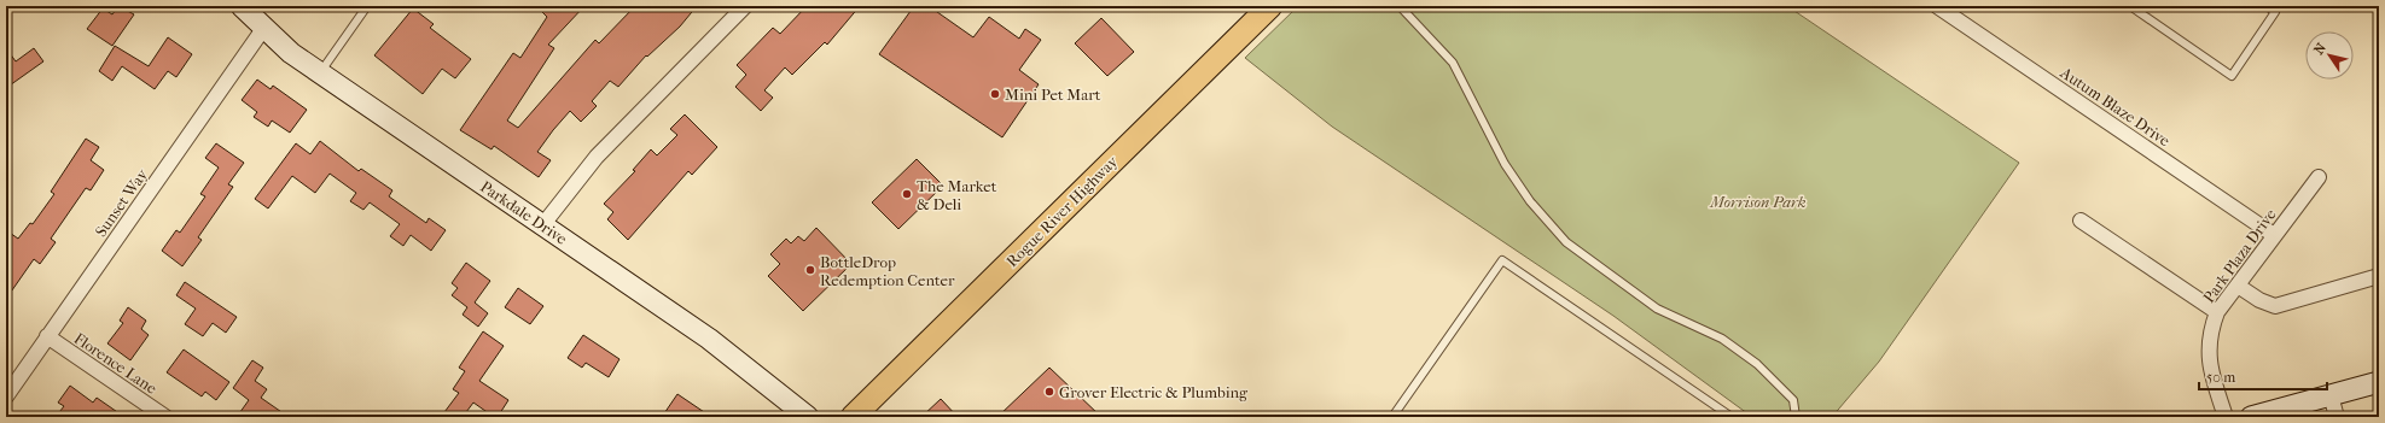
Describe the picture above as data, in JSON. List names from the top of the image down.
{
  "streets": {
    "main road": ["Rogue River Highway", "Parkdale Drive"],
    "street": [
      "Autum Blaze Drive",
      "Sunset Way",
      "Park Plaza Drive",
      "Florence Lane"
    ]
  },
  "crossings": [
    ["Autum Blaze Drive", "Park Plaza Drive"],
    ["Sunset Way", "Parkdale Drive"],
    ["Sunset Way", "Florence Lane"]
  ],
  "parks": ["Morrison Park"],
  "places": [
    "Mini Pet Mart",
    "The Market & Deli",
    "BottleDrop Redemption Center",
    "Grover Electric & Plumbing"
  ],
  "scale_bar": "50 m",
  "north": "top left"
}
